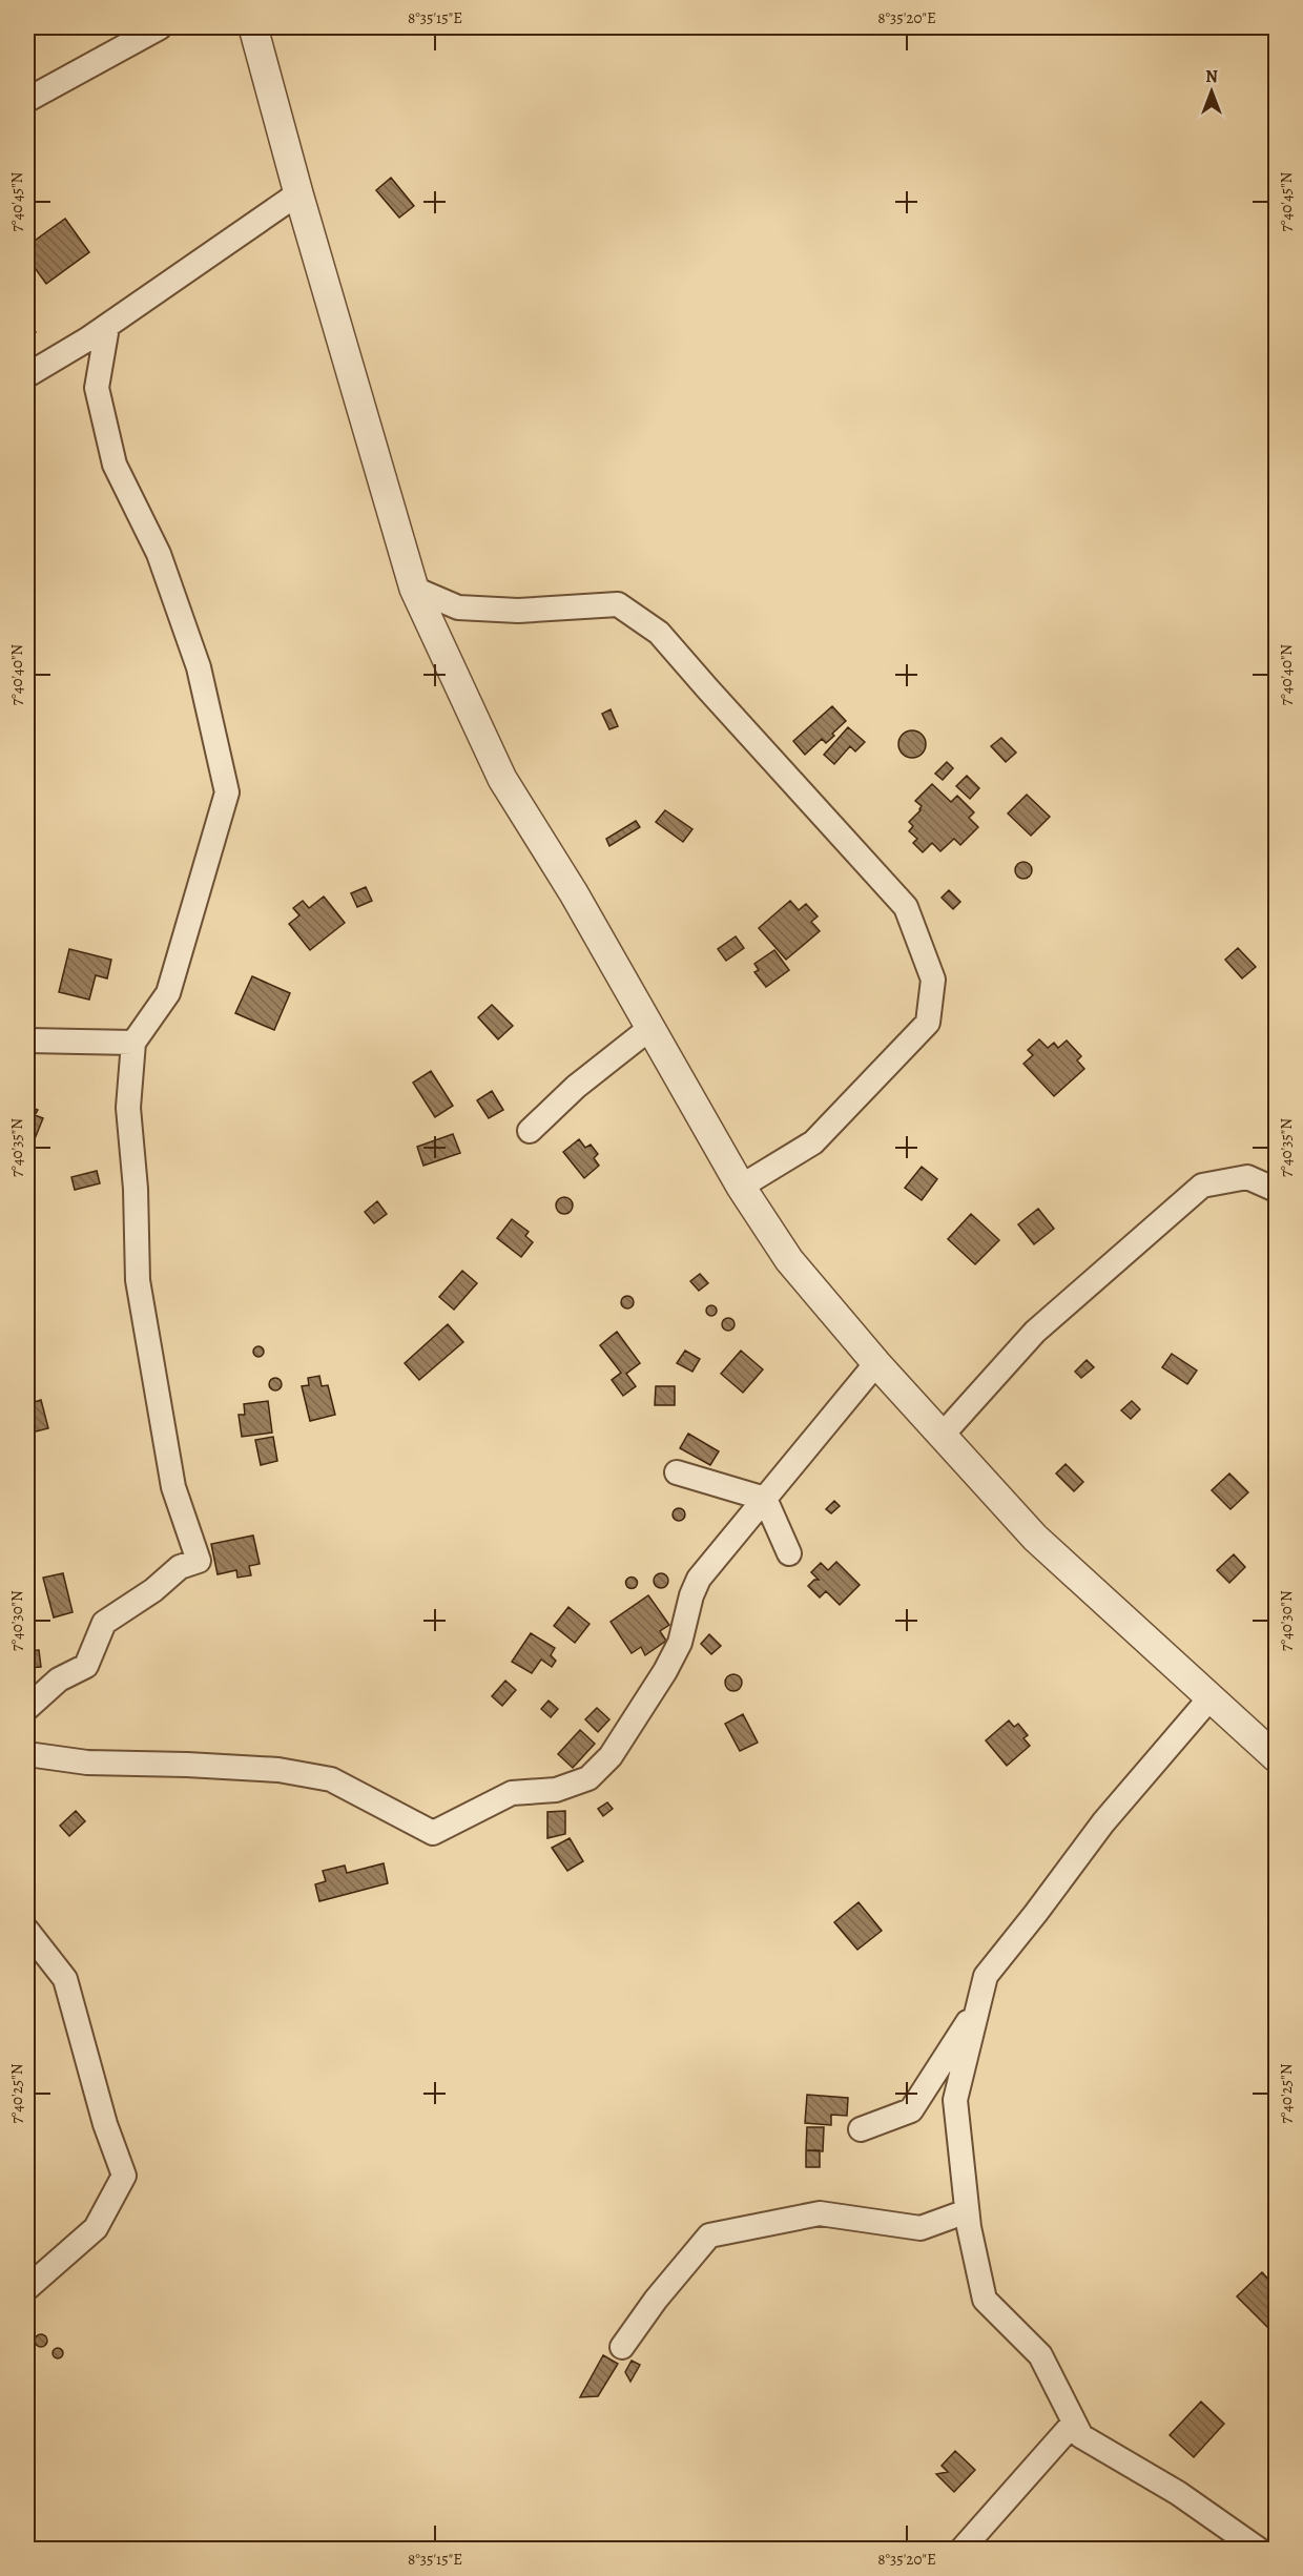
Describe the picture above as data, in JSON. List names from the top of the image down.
{
  "north": "top",
  "coordinates": [
    "8°35'15\"E",
    "8°35'20\"E",
    "7°40'45\"N",
    "7°40'40\"N",
    "7°40'35\"N",
    "7°40'30\"N",
    "7°40'25\"N"
  ]
}
